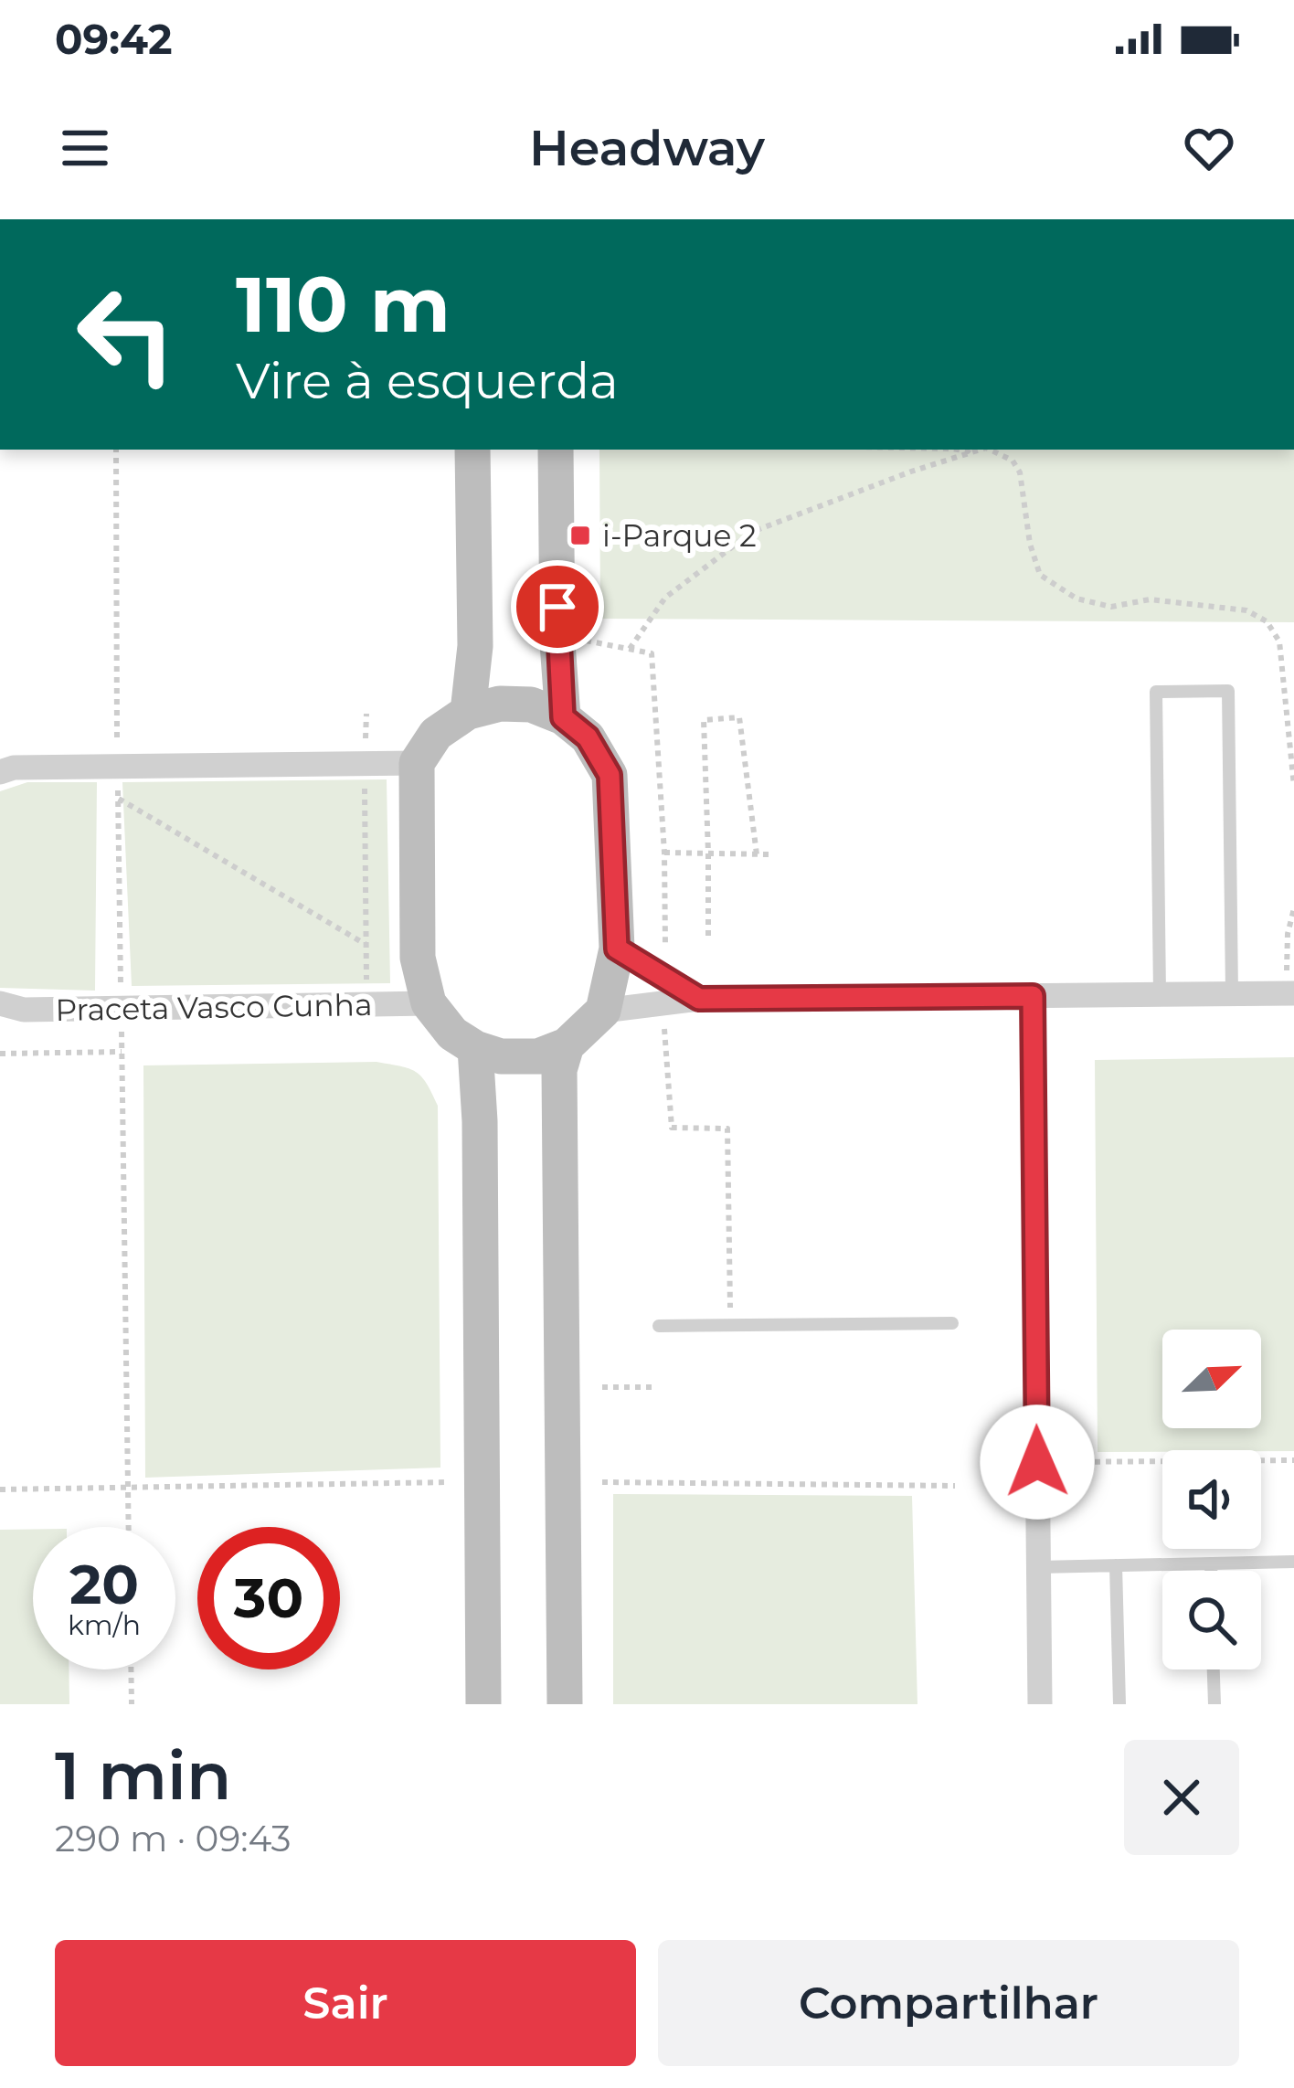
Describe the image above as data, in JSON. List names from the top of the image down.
{
  "streets": {
    "street": ["Praceta Vasco Cunha"]
  },
  "places": {
    "transit": ["i-Parque 2"]
  },
  "north": "top right",
  "page": {
    "status": "09:42",
    "header": "Headway",
    "turn": ["110 m", "Vire à esquerda"],
    "speed": "20 km/h",
    "limit": "30",
    "heading": ["1 min", "290 m · 09:43"],
    "buttons": ["Sair", "Compartilhar"]
  }
}
